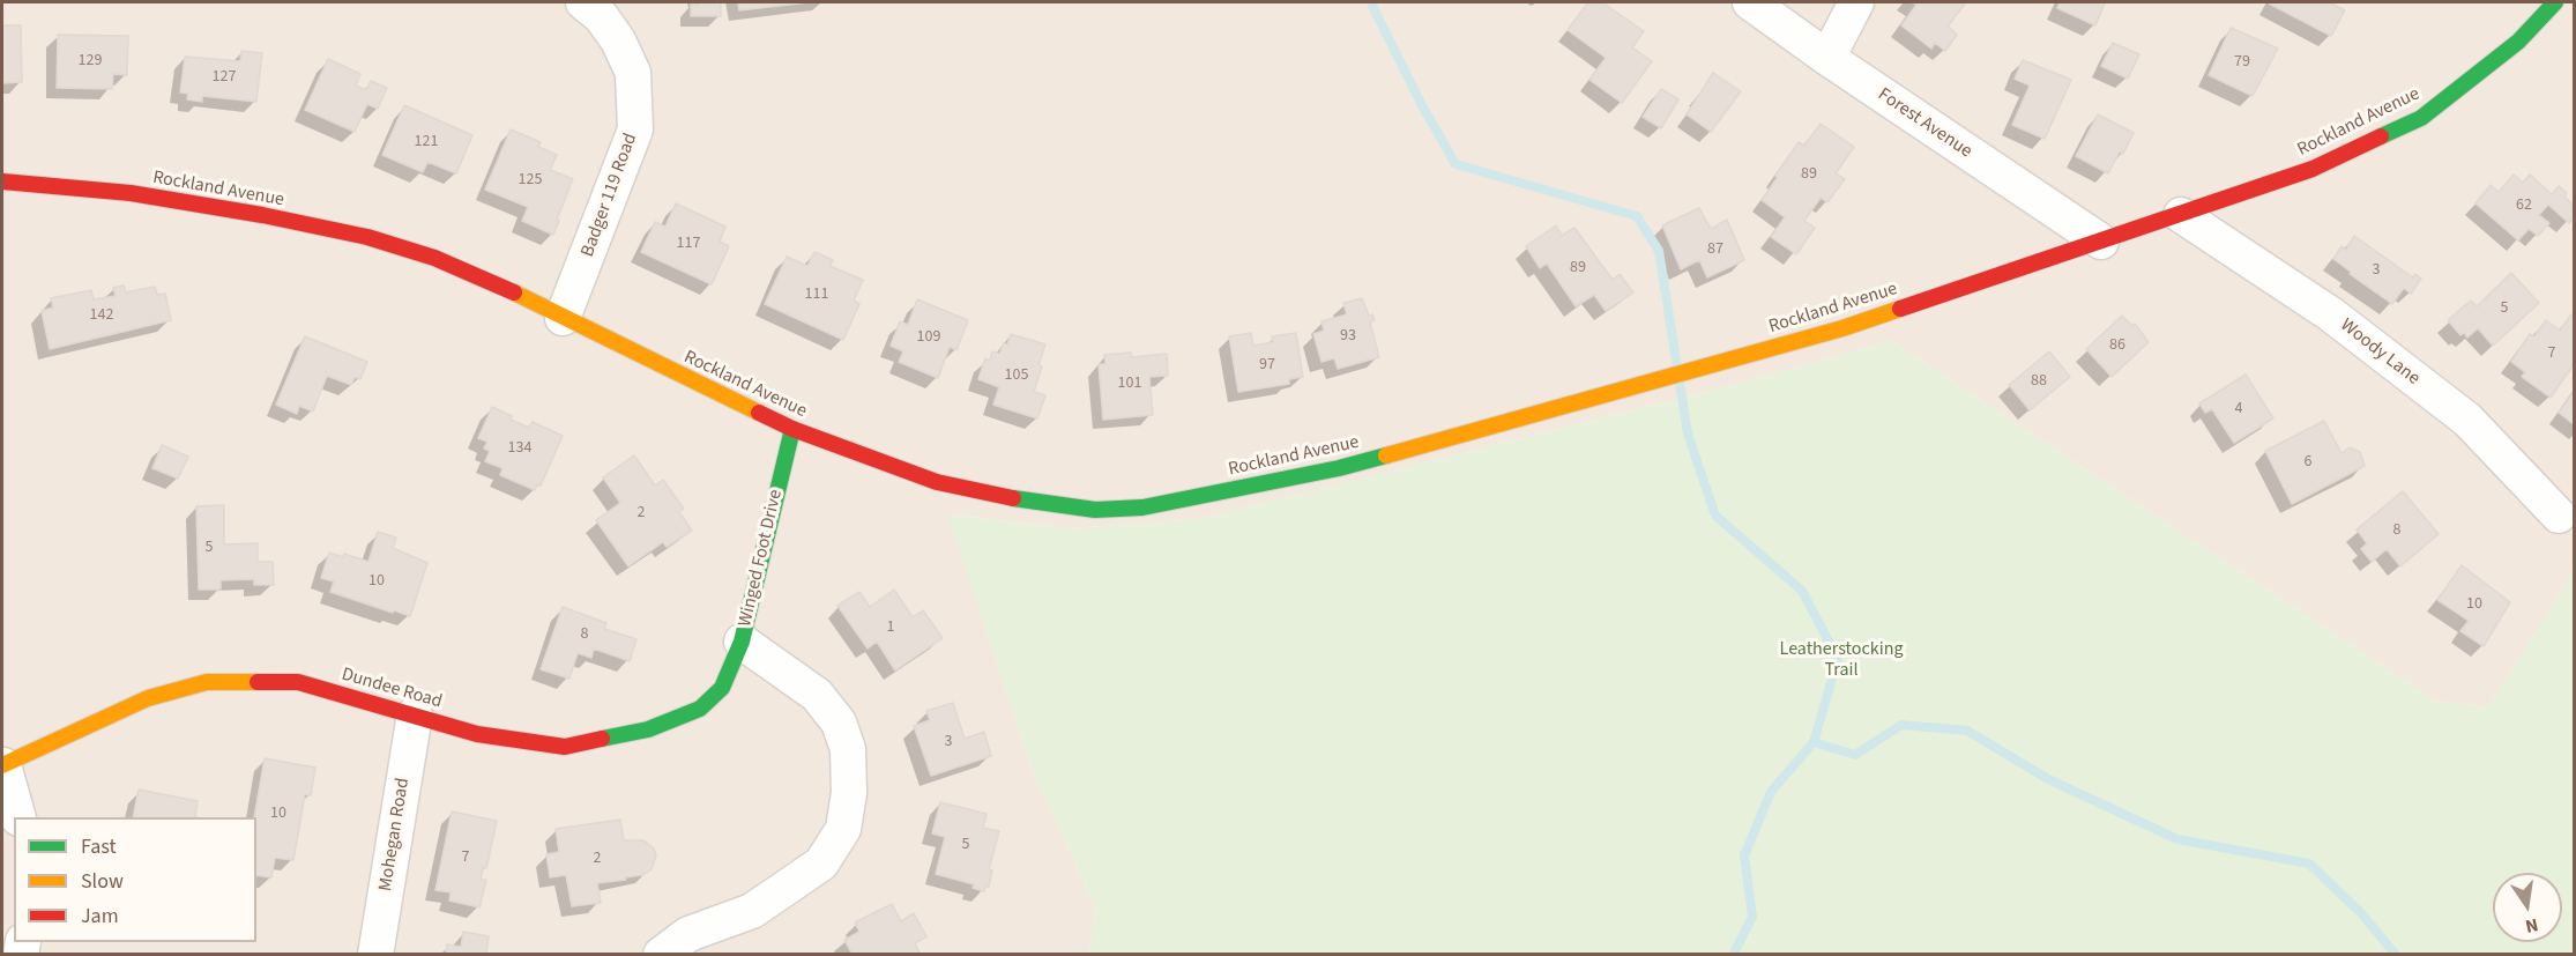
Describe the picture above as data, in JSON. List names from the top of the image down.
{
  "streets": {
    "street": [
      "Rockland Avenue",
      "Forest Avenue",
      "Badger 119 Road",
      "Woody Lane",
      "Winged Foot Drive",
      "Dundee Road",
      "Mohegan Road"
    ]
  },
  "crossings": [
    ["Rockland Avenue", "Forest Avenue"],
    ["Rockland Avenue", "Badger 119 Road"],
    ["Rockland Avenue", "Woody Lane"],
    ["Rockland Avenue", "Winged Foot Drive"],
    ["Winged Foot Drive", "Dundee Road"],
    ["Dundee Road", "Mohegan Road"]
  ],
  "parks": ["Leatherstocking Trail"],
  "house_numbers": [
    "129",
    "79",
    "127",
    "121",
    "89",
    "125",
    "62",
    "117",
    "87",
    "89",
    "3",
    "111",
    "5",
    "142",
    "93",
    "109",
    "86",
    "7",
    "97",
    "105",
    "88",
    "101",
    "4",
    "134",
    "6",
    "2",
    "8",
    "5",
    "10",
    "10",
    "1",
    "8",
    "3",
    "10",
    "5",
    "7",
    "2"
  ],
  "legend": ["Fast", "Slow", "Jam"],
  "north": "bottom"
}
